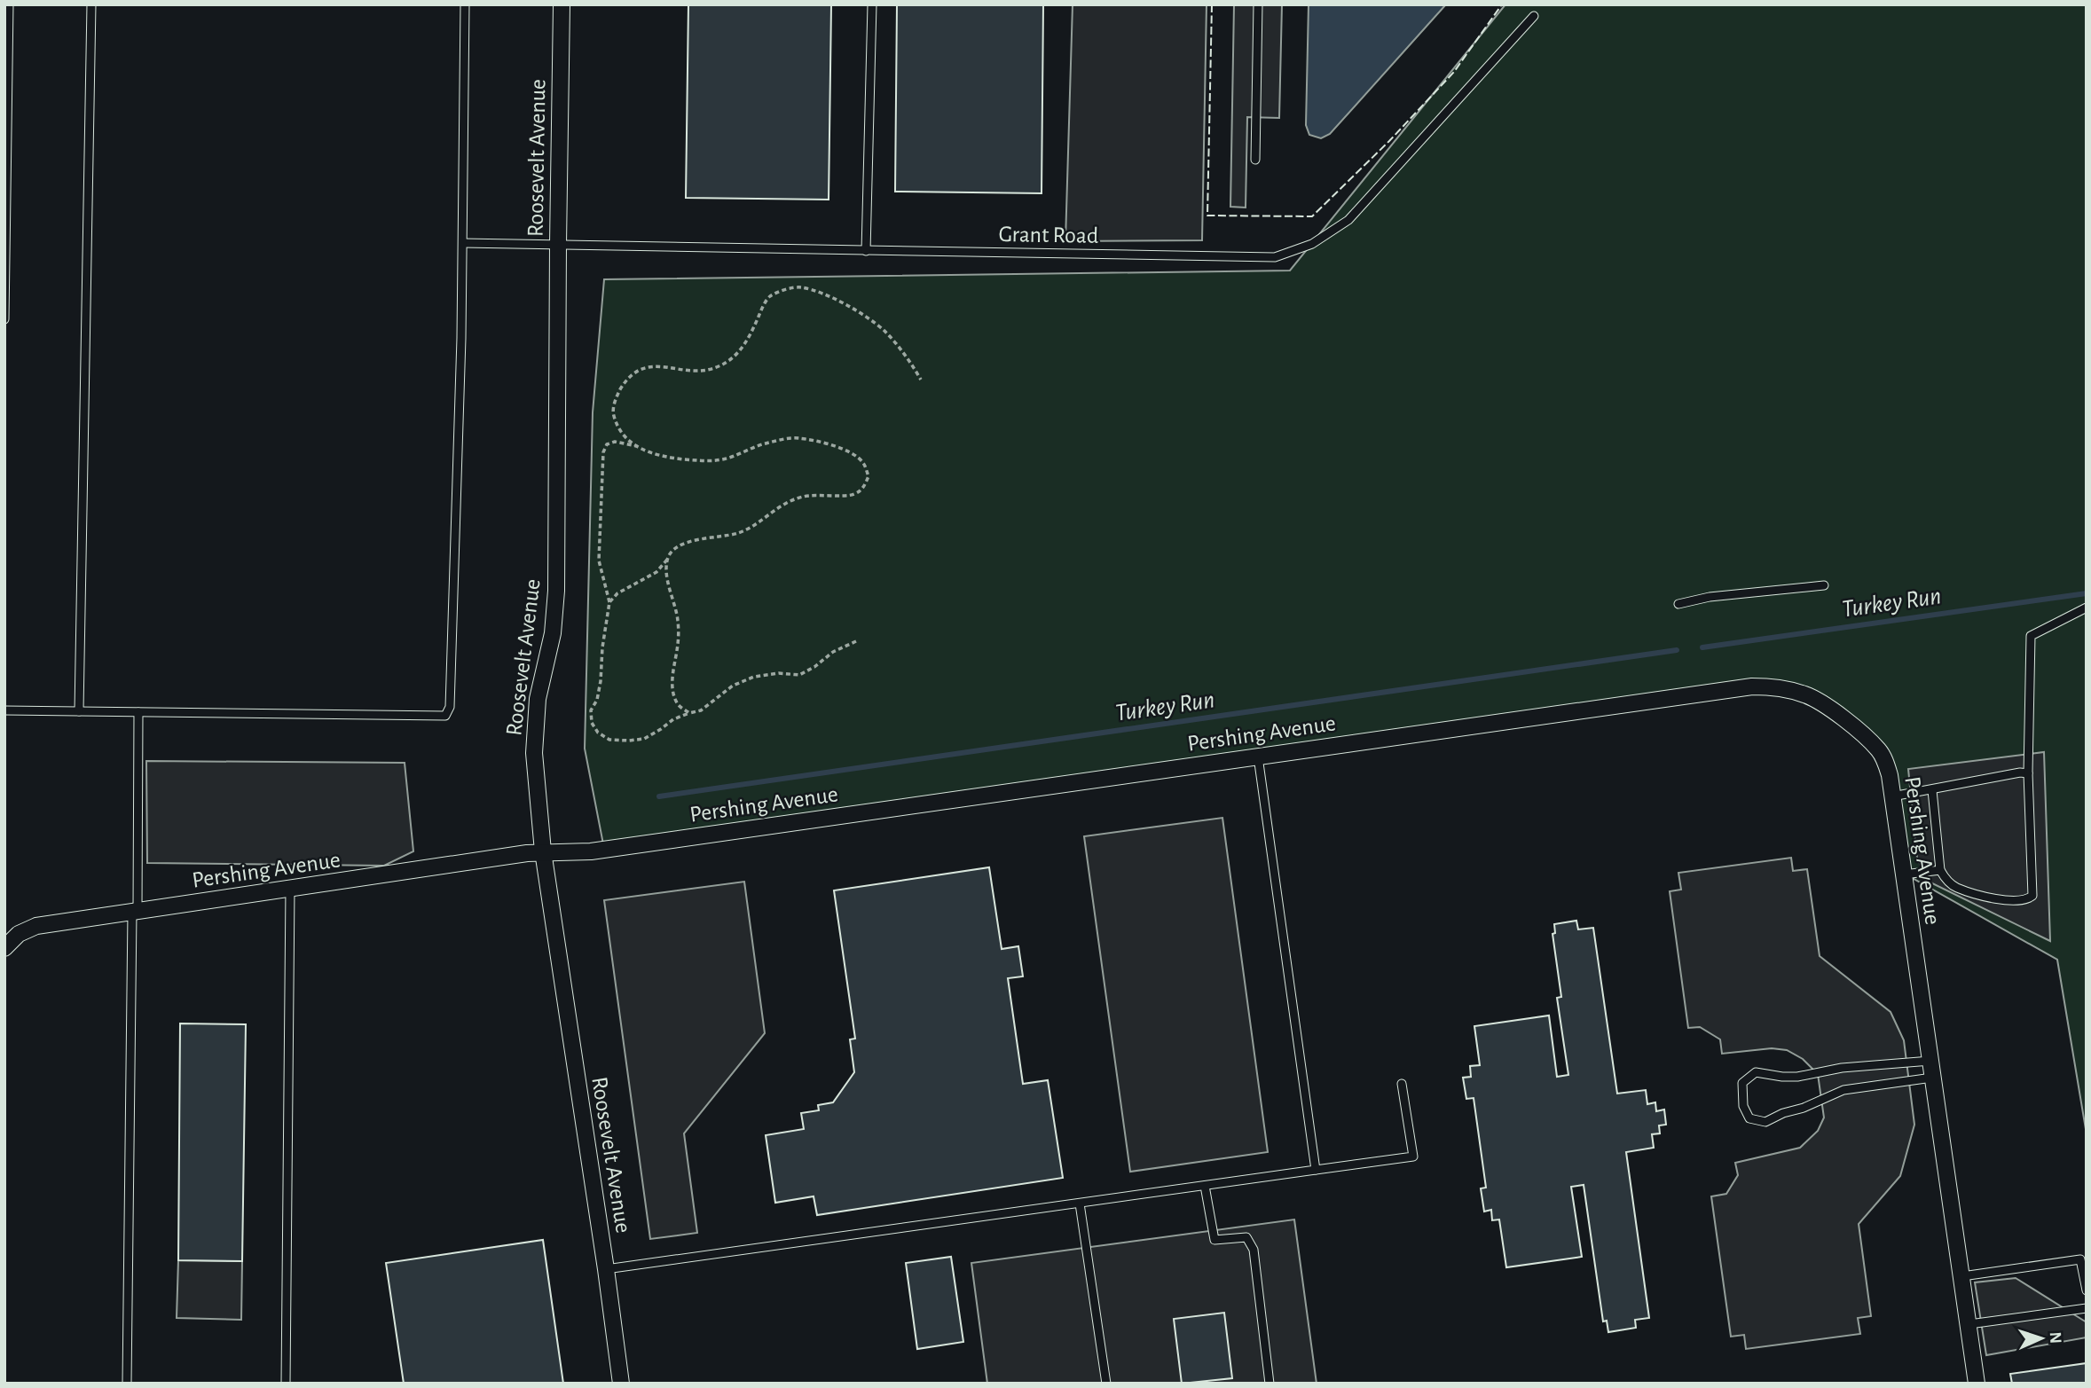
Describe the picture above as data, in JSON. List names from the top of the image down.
{
  "streets": {
    "street": ["Roosevelt Avenue", "Pershing Avenue"],
    "lane": ["Grant Road"]
  },
  "crossings": [
    ["Roosevelt Avenue", "Grant Road"],
    ["Roosevelt Avenue", "Pershing Avenue"]
  ],
  "water": ["Turkey Run"],
  "north": "right"
}
